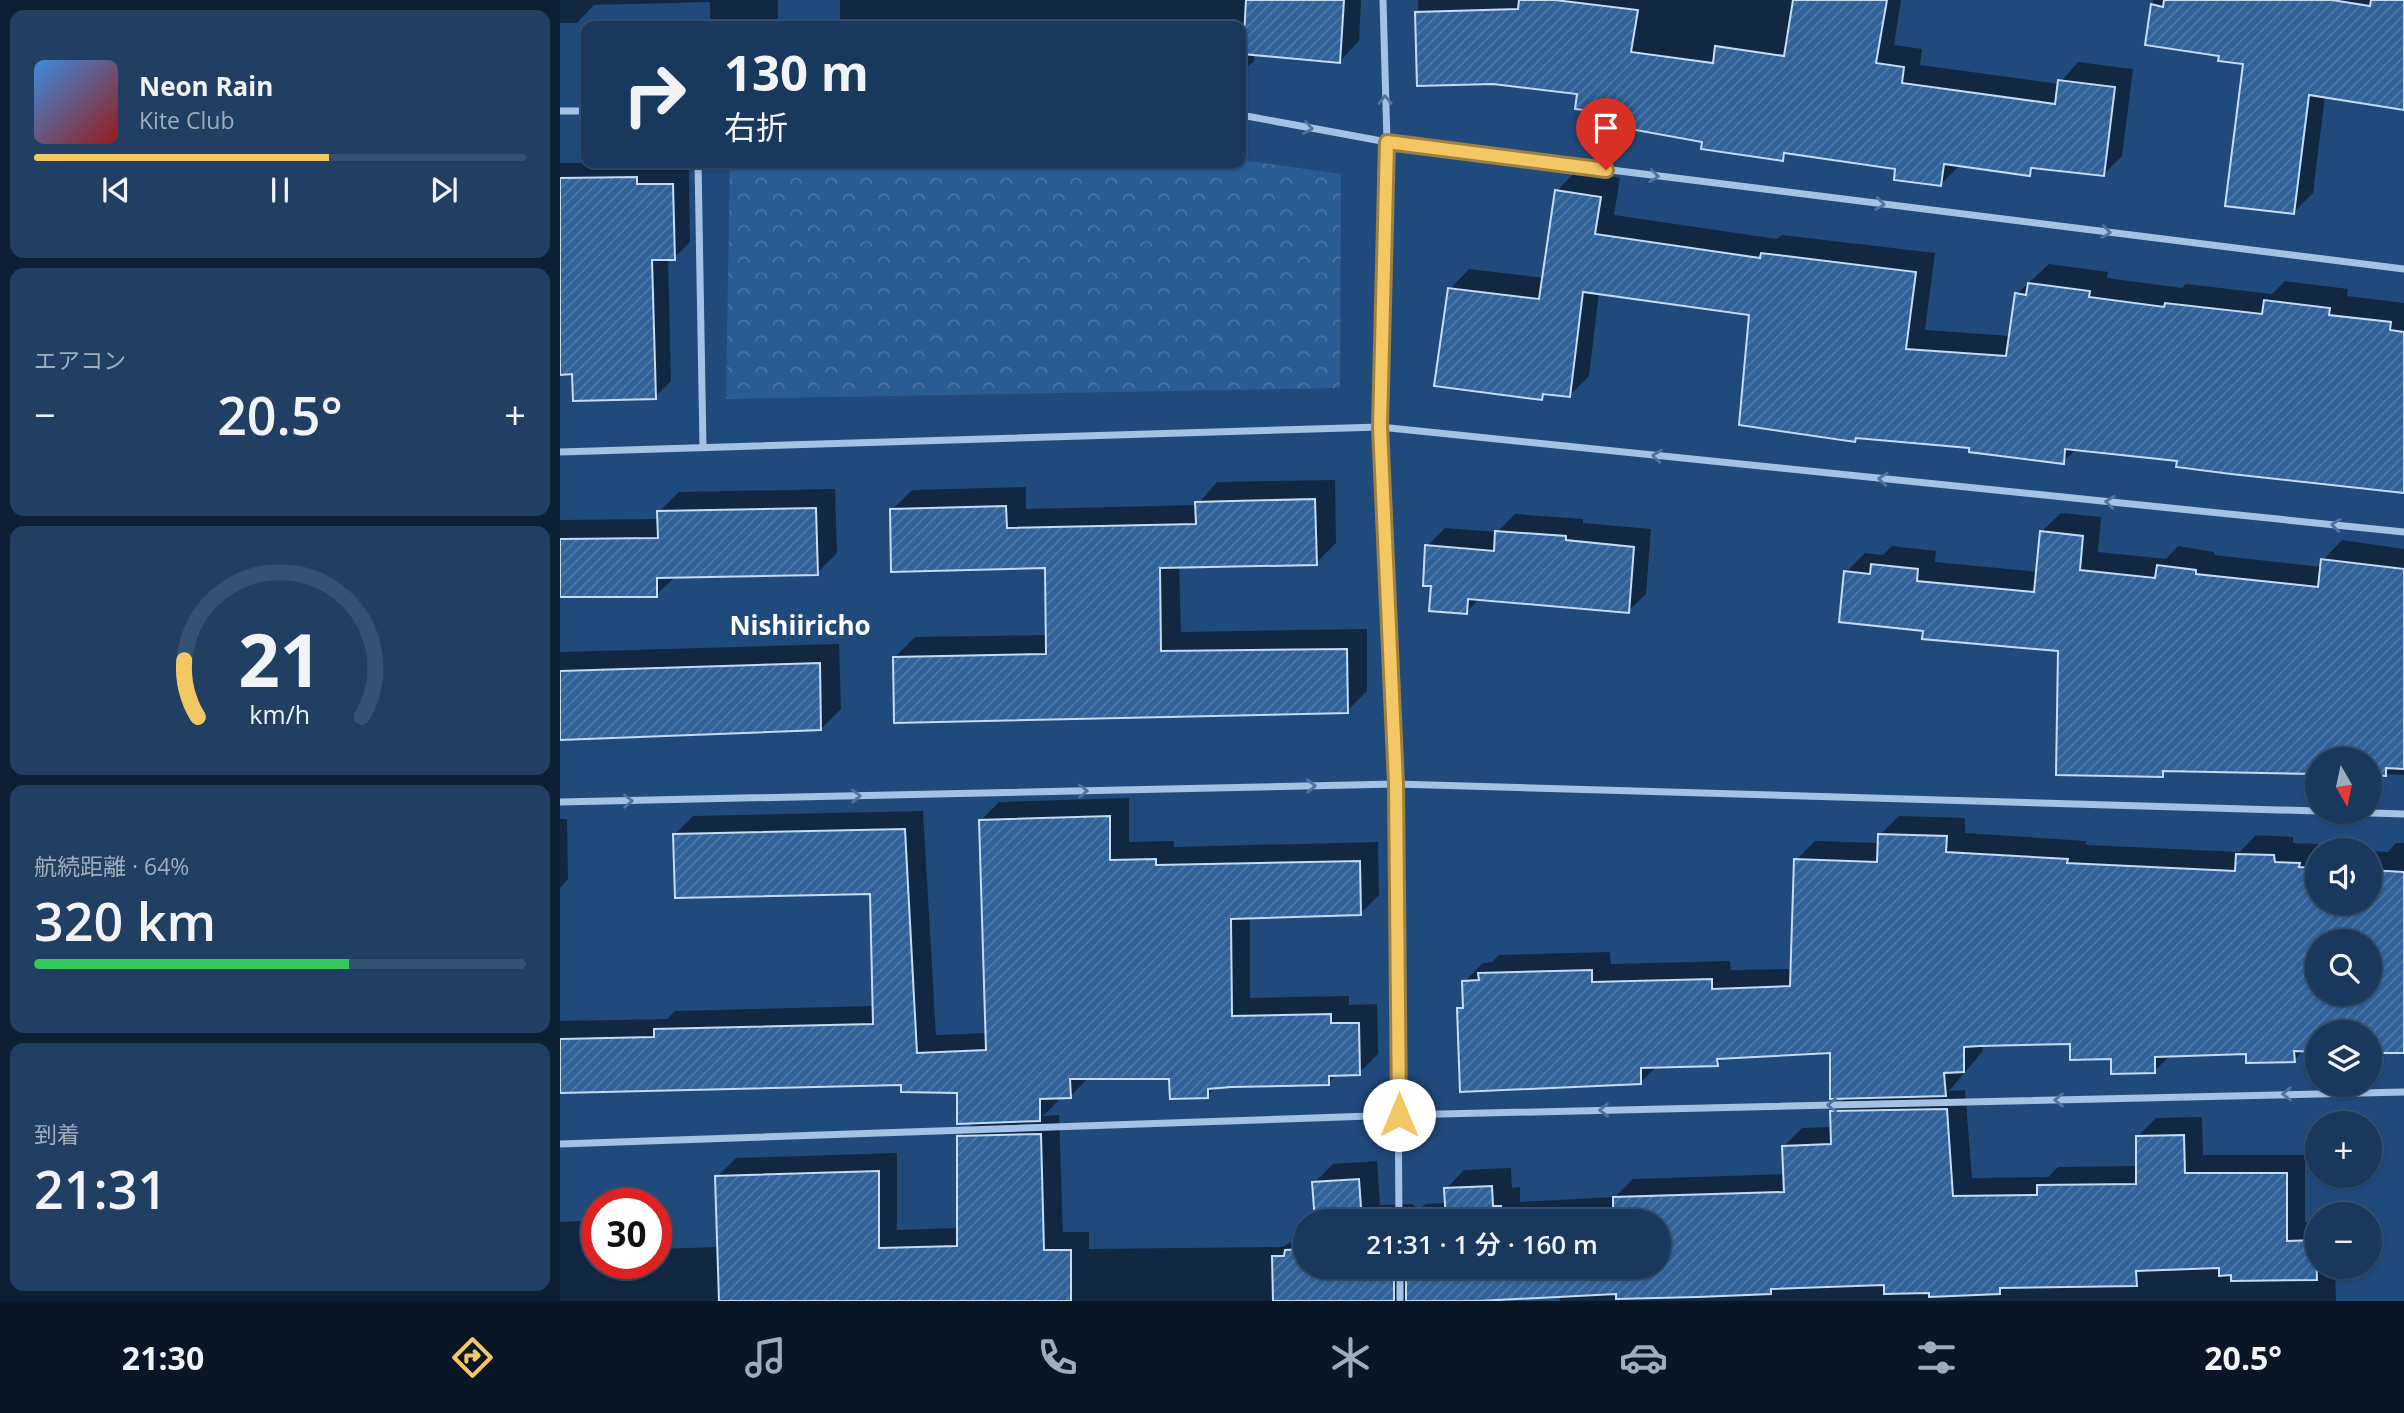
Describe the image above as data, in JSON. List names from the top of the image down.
{
  "districts": ["Nishiiricho"],
  "north": "bottom",
  "page": {
    "turn": ["130 m", "右折"],
    "song": ["Neon Rain", "Kite Club"],
    "tile": [
      "エアコン",
      ["航続距離 · 64%", "320 km"],
      ["到着", "21:31"]
    ],
    "heat": ["−", "20.5°", "+"],
    "map_buttons": ["+", "−"],
    "limit": "30",
    "trip": "21:31 · 1 分 · 160 m",
    "tabs": ["21:30", "20.5°"],
    "gauge": ["21", "km/h"]
  }
}
